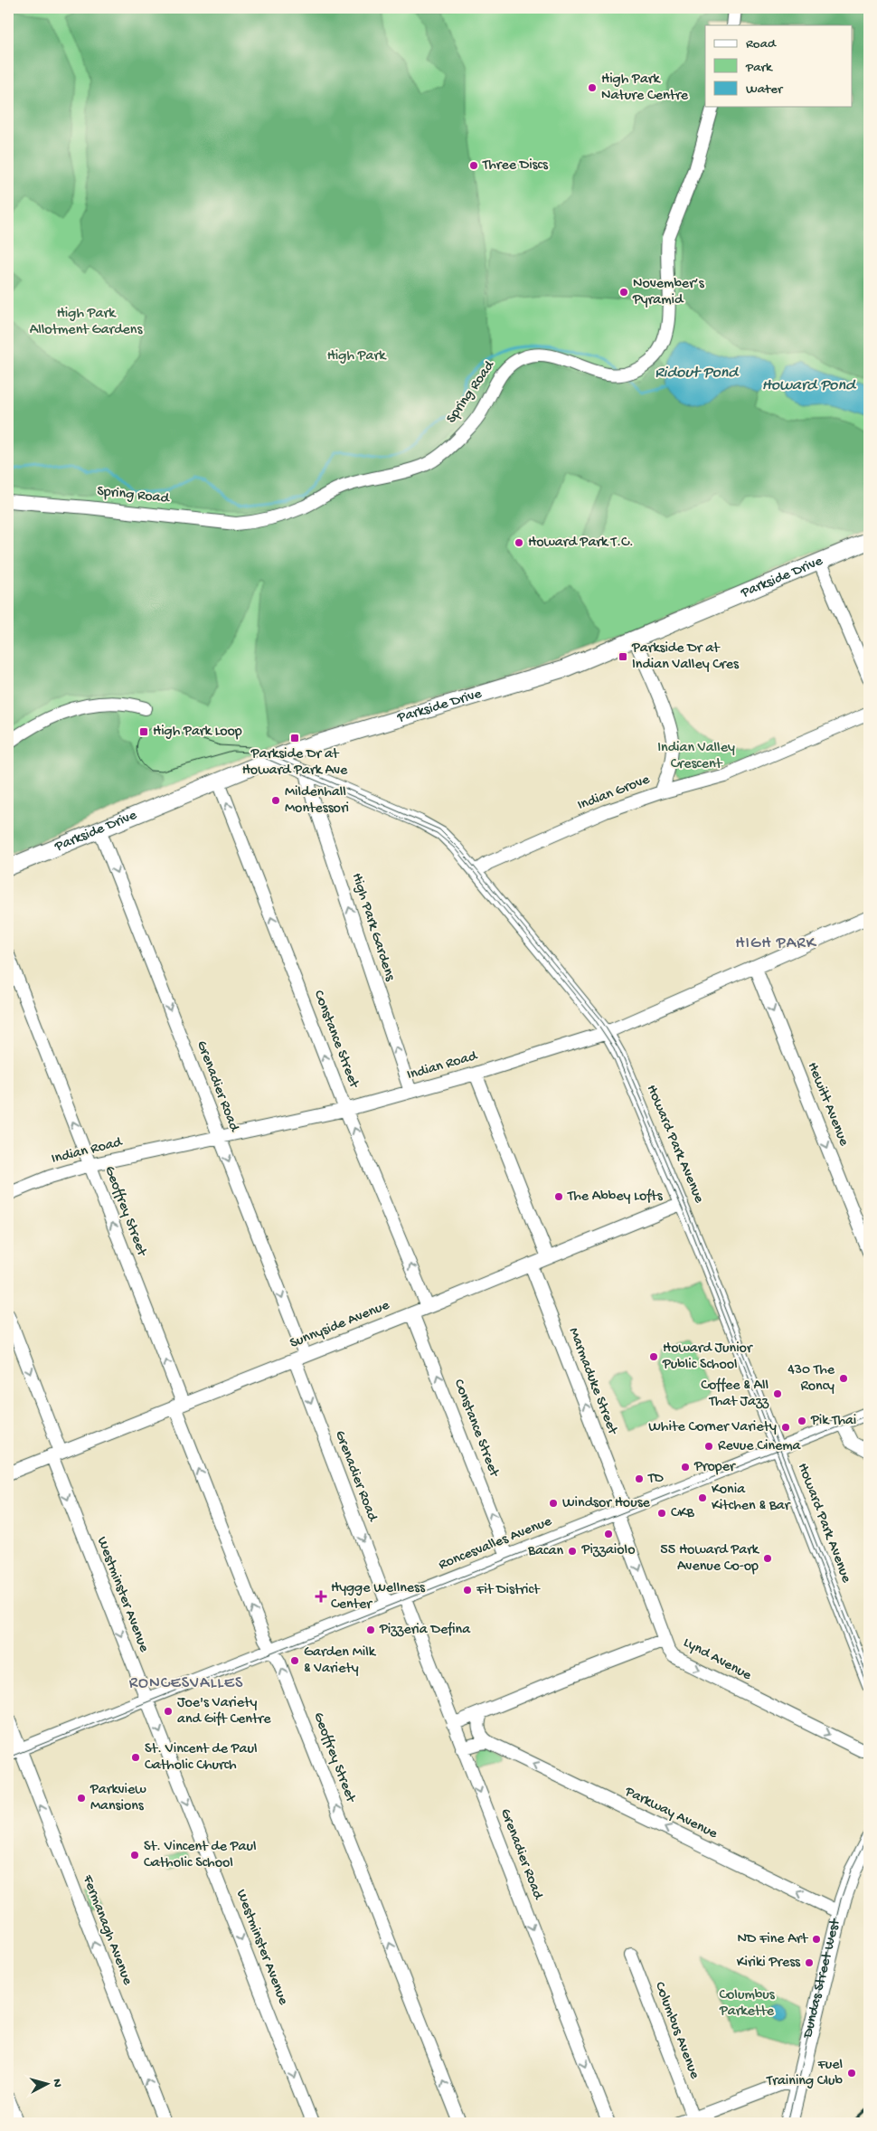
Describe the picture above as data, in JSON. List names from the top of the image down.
{
  "streets": {
    "main road": ["Parkside Drive", "Dundas Street West"],
    "street": [
      "Spring Road",
      "Indian Grove",
      "High Park Gardens",
      "Constance Street",
      "Indian Road",
      "Grenadier Road",
      "Hewitt Avenue",
      "Howard Park Avenue",
      "Geoffrey Street",
      "Sunnyside Avenue",
      "Marmaduke Street",
      "Roncesvalles Avenue",
      "Westminster Avenue",
      "Lynd Avenue",
      "Parkway Avenue",
      "Fermanagh Avenue",
      "Columbus Avenue"
    ]
  },
  "crossings": [
    ["Parkside Drive", "Constance Street"],
    ["Parkside Drive", "Grenadier Road"],
    ["Parkside Drive", "Howard Park Avenue"],
    ["Indian Grove", "Howard Park Avenue"],
    ["High Park Gardens", "Indian Road"],
    ["High Park Gardens", "Howard Park Avenue"],
    ["Constance Street", "Indian Road"],
    ["Constance Street", "Sunnyside Avenue"],
    ["Constance Street", "Roncesvalles Avenue"],
    ["Indian Road", "Grenadier Road"],
    ["Indian Road", "Hewitt Avenue"],
    ["Indian Road", "Howard Park Avenue"],
    ["Indian Road", "Geoffrey Street"],
    ["Grenadier Road", "Sunnyside Avenue"],
    ["Grenadier Road", "Roncesvalles Avenue"],
    ["Grenadier Road", "Lynd Avenue"],
    ["Howard Park Avenue", "Sunnyside Avenue"],
    ["Howard Park Avenue", "Roncesvalles Avenue"],
    ["Geoffrey Street", "Sunnyside Avenue"],
    ["Geoffrey Street", "Roncesvalles Avenue"],
    ["Sunnyside Avenue", "Marmaduke Street"],
    ["Sunnyside Avenue", "Westminster Avenue"],
    ["Marmaduke Street", "Roncesvalles Avenue"],
    ["Marmaduke Street", "Lynd Avenue"],
    ["Roncesvalles Avenue", "Westminster Avenue"],
    ["Roncesvalles Avenue", "Fermanagh Avenue"],
    ["Parkway Avenue", "Dundas Street West"]
  ],
  "one_way": [
    "High Park Gardens",
    "Constance Street",
    "Grenadier Road",
    "Hewitt Avenue",
    "Geoffrey Street",
    "Westminster Avenue",
    "Lynd Avenue",
    "Parkway Avenue",
    "Fermanagh Avenue"
  ],
  "districts": ["HIGH PARK", "RONCESVALLES"],
  "water": ["Ridout Pond", "Howard Pond"],
  "parks": [
    "High Park Allotment Gardens",
    "High Park",
    "Indian Valley Crescent",
    "Columbus Parkette"
  ],
  "places": {
    "other": [
      "High Park Nature Centre",
      "Three Discs",
      "November’s Pyramid",
      "Howard Park T.C.",
      "Mildenhall Montessori",
      "The Abbey Lofts",
      "Howard Junior Public School",
      "430 The Roncy",
      "Coffee & All That Jazz",
      "Pik Thai",
      "White Corner Variety",
      "Revue Cinema",
      "Proper",
      "TD",
      "Konia Kitchen & Bar",
      "Windsor House",
      "CKB",
      "Pizzaiolo",
      "Bacan",
      "55 Howard Park Avenue Co-op",
      "Fit District",
      "Pizzeria Defina",
      "Garden Milk & Variety",
      "Joe's Variety and Gift Centre",
      "St. Vincent de Paul Catholic Church",
      "Parkview Mansions",
      "St. Vincent de Paul Catholic School",
      "ND Fine Art",
      "Kiriki Press",
      "Fuel Training Club"
    ],
    "transit": ["Parkside Dr at Indian Valley Cres", "High Park Loop", "Parkside Dr at Howard Park Ave"],
    "health": ["Hygge Wellness Center"]
  },
  "legend": ["Road", "Park", "Water"],
  "north": "right"
}
